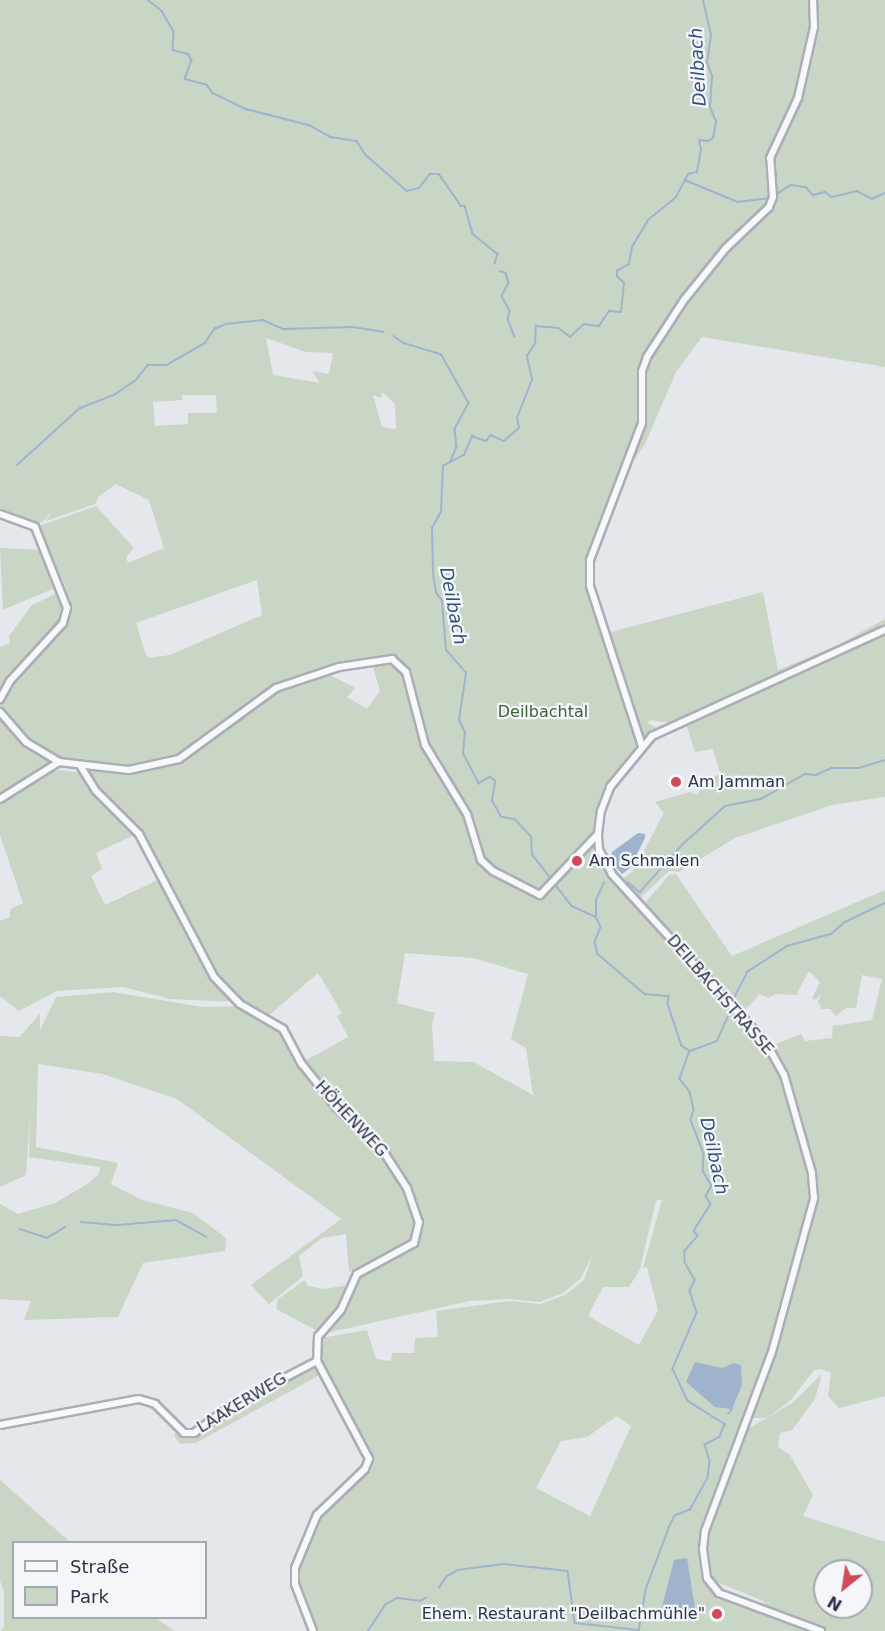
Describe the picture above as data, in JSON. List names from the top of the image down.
{
  "streets": {
    "street": ["DEILBACHSTRASSE", "HÖHENWEG", "LAAKERWEG"]
  },
  "crossings": [
    ["HÖHENWEG", "LAAKERWEG"]
  ],
  "water": ["Deilbach"],
  "parks": ["Deilbachtal"],
  "places": ["Am Jamman", "Am Schmalen", "Ehem. Restaurant \"Deilbachmühle\""],
  "legend": ["Straße", "Park"],
  "north": "bottom left"
}
